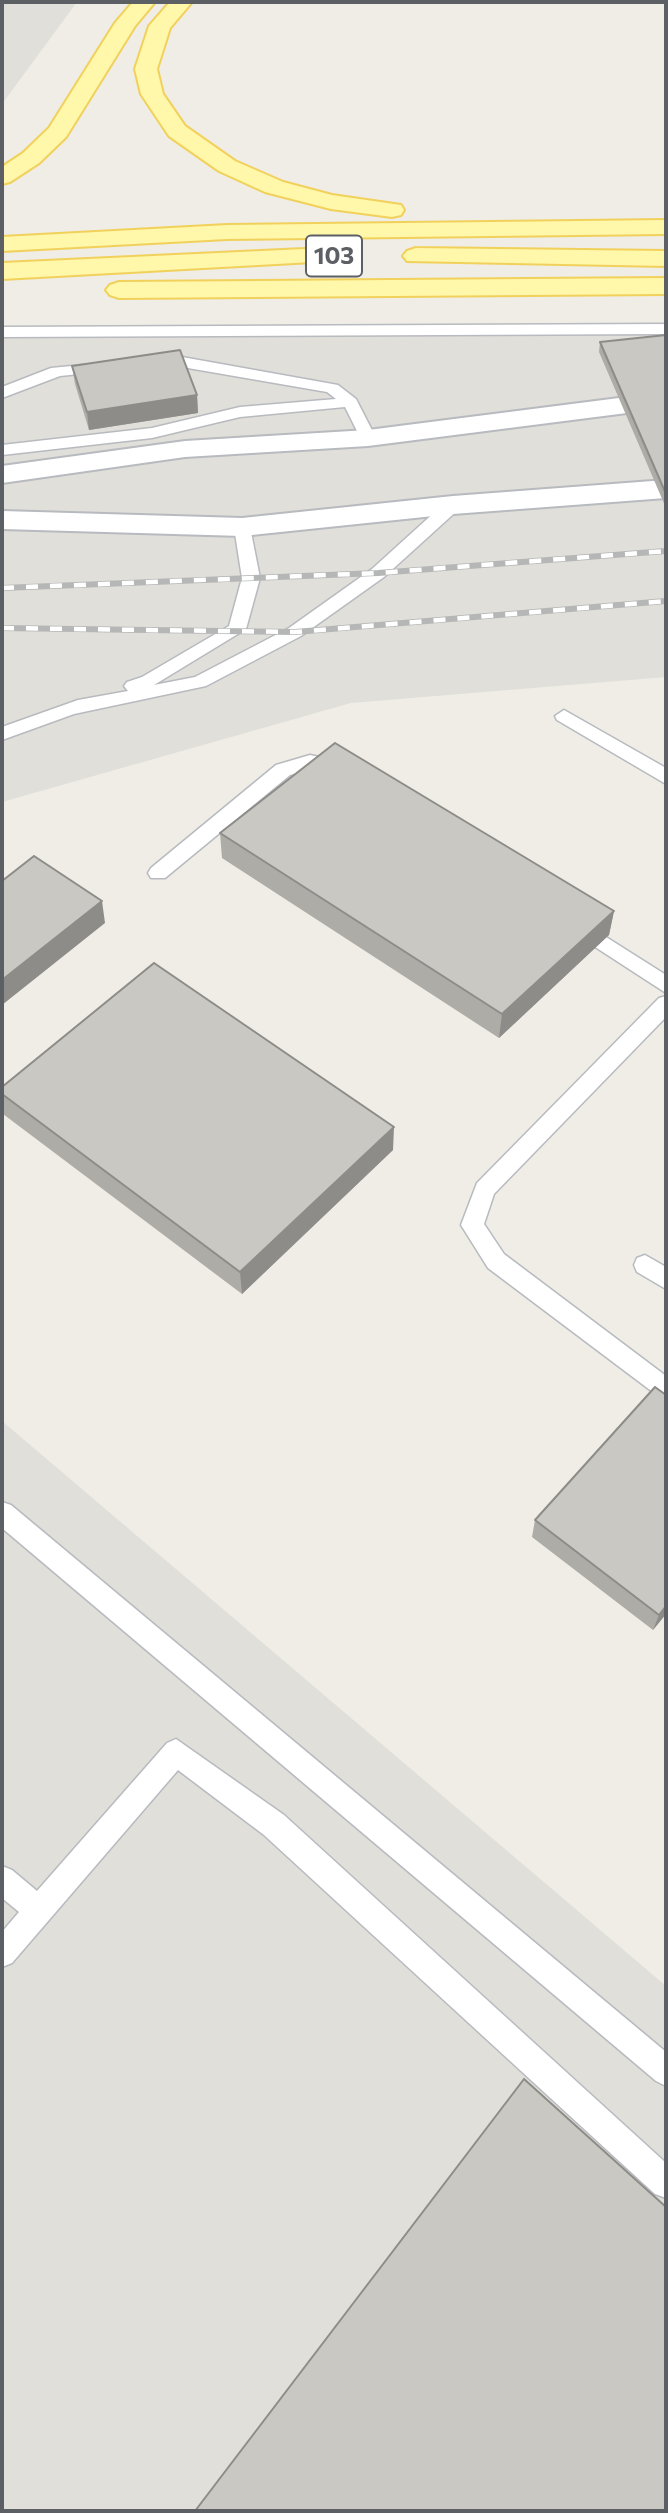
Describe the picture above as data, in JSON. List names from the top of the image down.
{
  "streets": {
    "main road": ["103"]
  }
}
